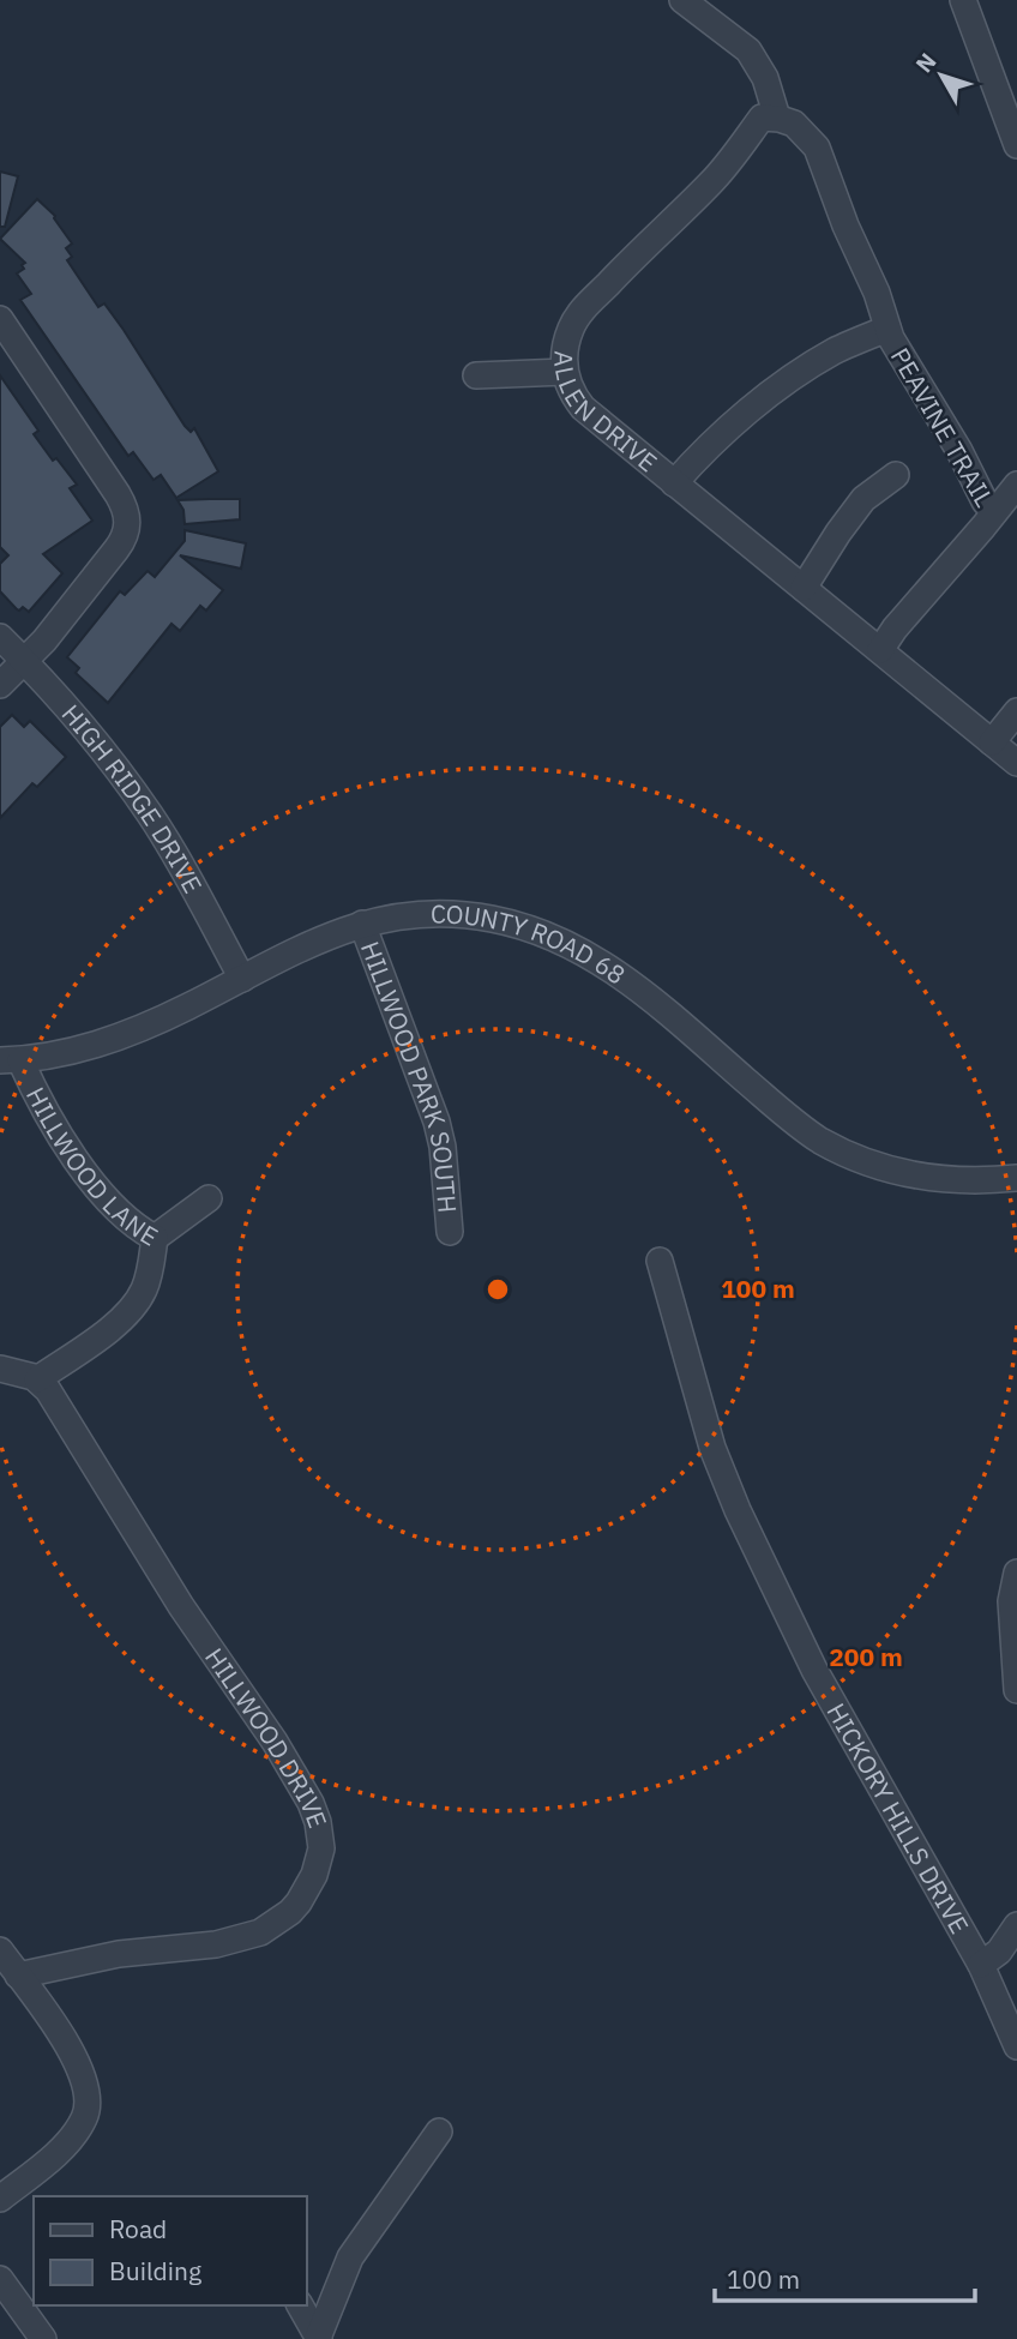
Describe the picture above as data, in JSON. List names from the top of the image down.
{
  "streets": {
    "street": [
      "ALLEN DRIVE",
      "PEAVINE TRAIL",
      "HIGH RIDGE DRIVE",
      "COUNTY ROAD 68",
      "HILLWOOD PARK SOUTH",
      "HILLWOOD LANE",
      "HILLWOOD DRIVE",
      "HICKORY HILLS DRIVE"
    ]
  },
  "crossings": [
    ["ALLEN DRIVE", "PEAVINE TRAIL"],
    ["HIGH RIDGE DRIVE", "COUNTY ROAD 68"],
    ["COUNTY ROAD 68", "HILLWOOD PARK SOUTH"],
    ["COUNTY ROAD 68", "HILLWOOD LANE"],
    ["HILLWOOD LANE", "HILLWOOD DRIVE"]
  ],
  "legend": ["Road", "Building"],
  "scale_bar": "100 m",
  "north": "top left",
  "rings": ["100 m", "200 m"]
}
